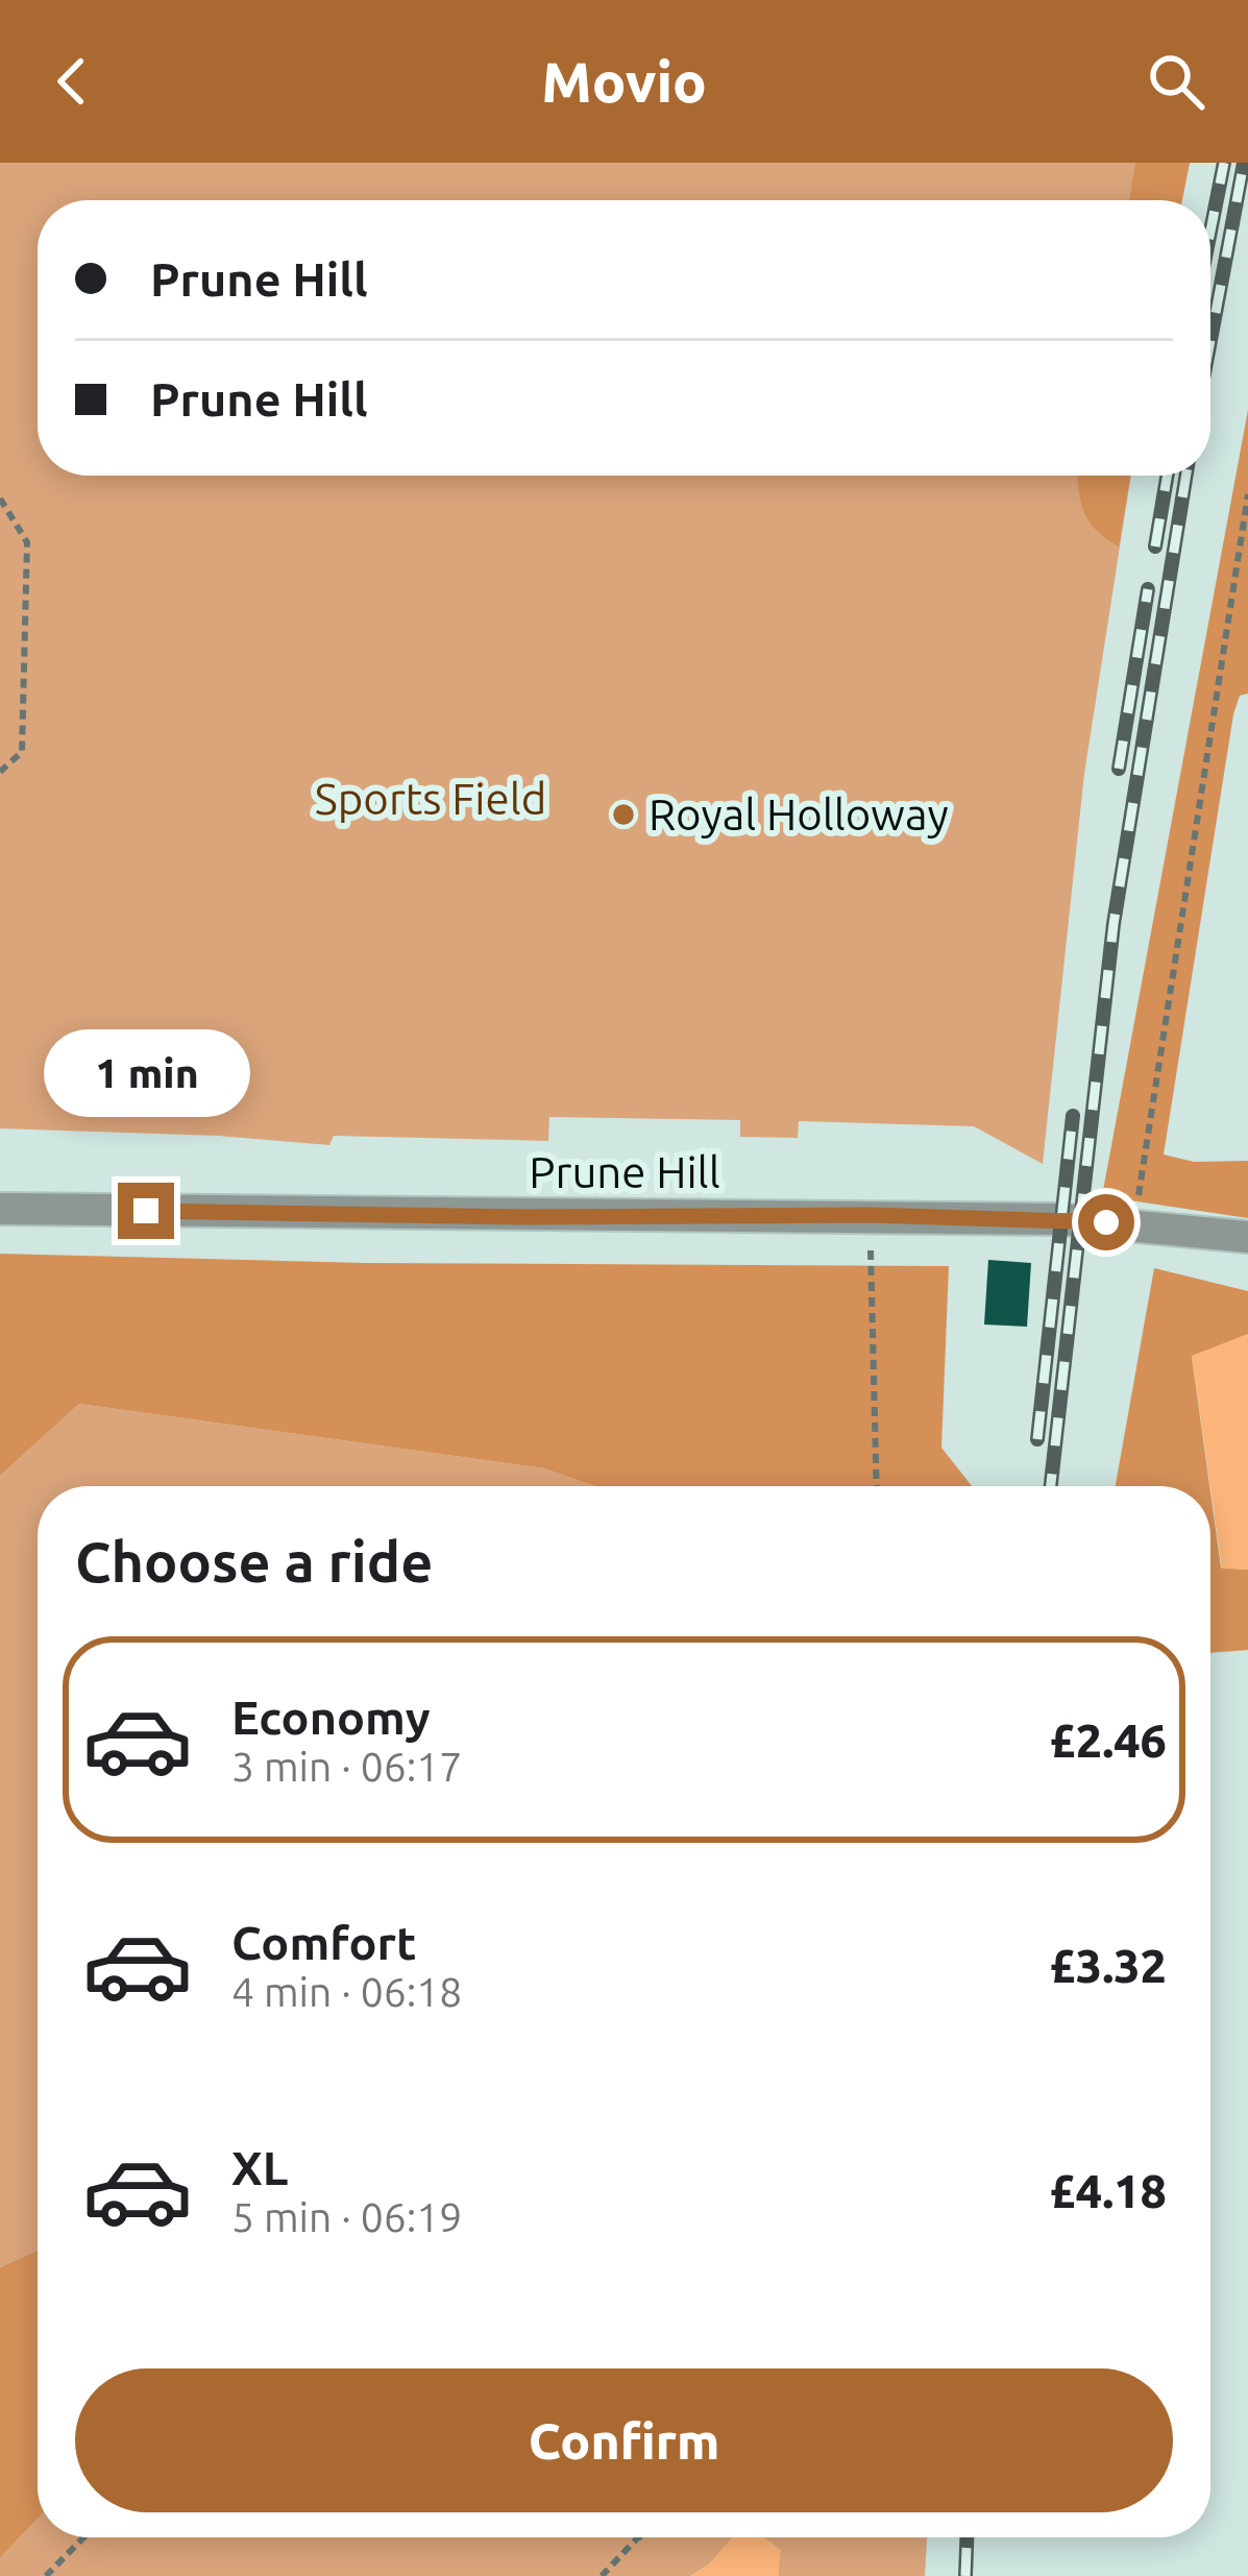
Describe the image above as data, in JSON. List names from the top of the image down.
{
  "streets": {
    "street": ["Prune Hill"]
  },
  "parks": ["Sports Field"],
  "places": ["Royal Holloway"],
  "page": {
    "header": "Movio",
    "banner": ["Prune Hill", "Prune Hill"],
    "bubble": "1 min",
    "heading": "Choose a ride",
    "list": [
      {
        "name": "Economy",
        "note": "3 min · 06:17",
        "value": "£2.46"
      },
      {
        "name": "Comfort",
        "note": "4 min · 06:18",
        "value": "£3.32"
      },
      {
        "name": "XL",
        "note": "5 min · 06:19",
        "value": "£4.18"
      }
    ],
    "buttons": "Confirm"
  }
}
